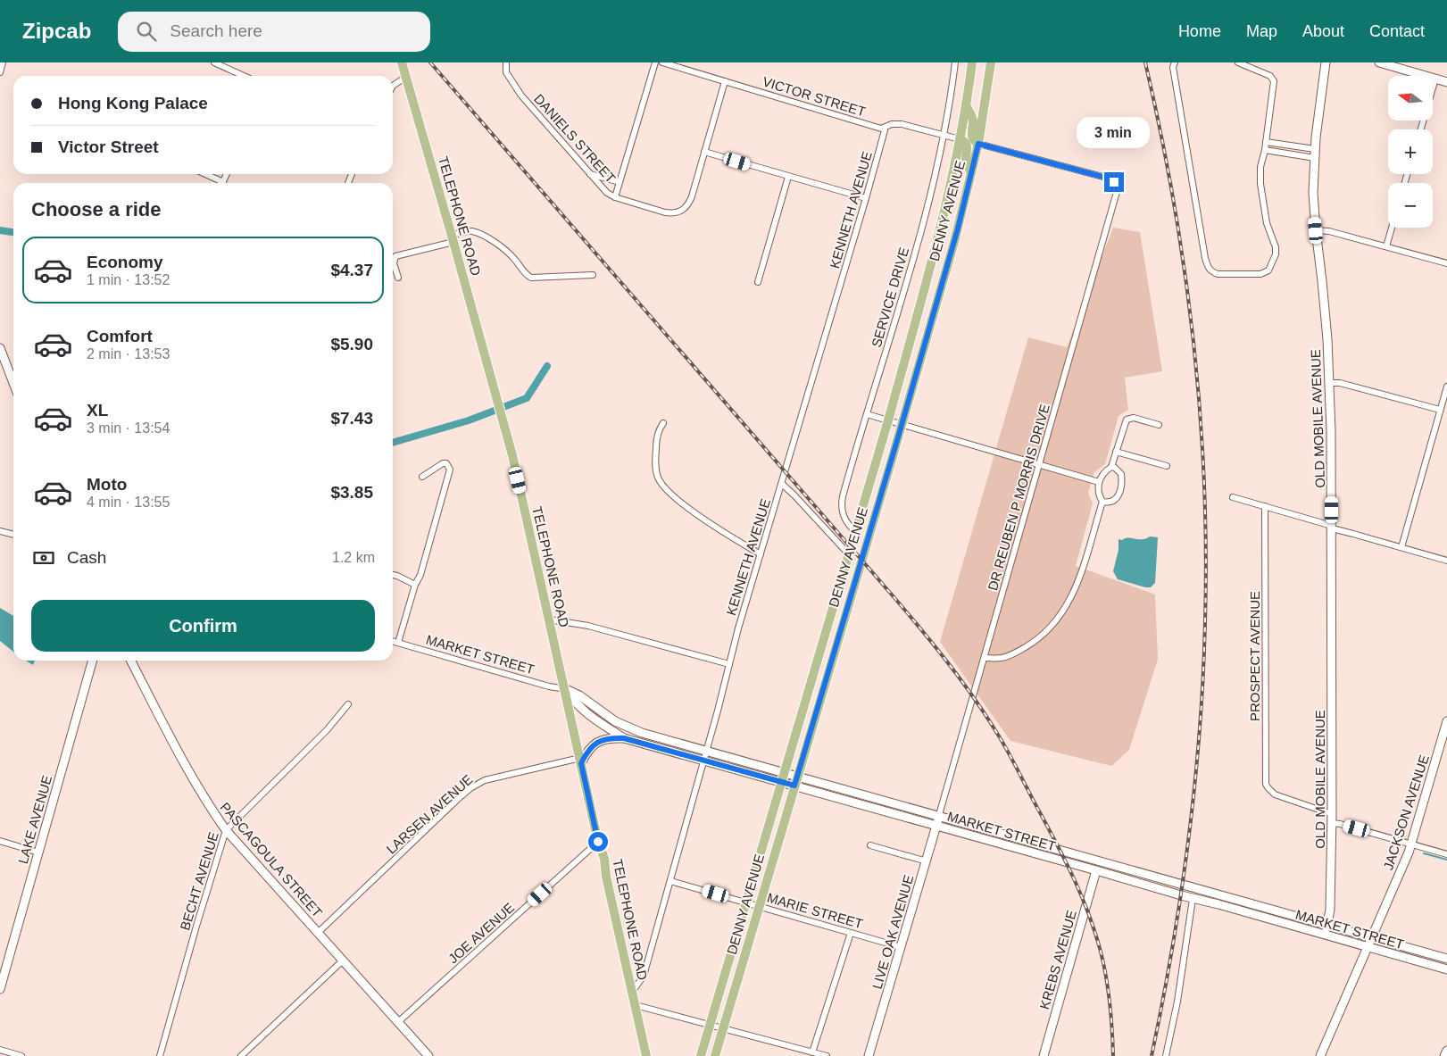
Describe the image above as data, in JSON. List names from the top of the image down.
{
  "streets": {
    "main road": [
      "DENNY AVENUE",
      "TELEPHONE ROAD",
      "OLD MOBILE AVENUE",
      "MARKET STREET",
      "JACKSON AVENUE",
      "LAKE AVENUE",
      "PASCAGOULA STREET",
      "LIVE OAK AVENUE",
      "KREBS AVENUE"
    ],
    "street": [
      "VICTOR STREET",
      "DANIELS STREET",
      "KENNETH AVENUE",
      "SERVICE DRIVE",
      "DR REUBEN P MORRIS DRIVE",
      "PROSPECT AVENUE",
      "LARSEN AVENUE",
      "BECHT AVENUE",
      "MARIE STREET",
      "JOE AVENUE"
    ]
  },
  "crossings": [
    ["VICTOR STREET", "KENNETH AVENUE"],
    ["VICTOR STREET", "DENNY AVENUE"],
    ["VICTOR STREET", "SERVICE DRIVE"],
    ["KENNETH AVENUE", "TELEPHONE ROAD"],
    ["KENNETH AVENUE", "MARKET STREET"],
    ["KENNETH AVENUE", "MARIE STREET"],
    ["DENNY AVENUE", "SERVICE DRIVE"],
    ["DENNY AVENUE", "DR REUBEN P MORRIS DRIVE"],
    ["DENNY AVENUE", "MARKET STREET"],
    ["DENNY AVENUE", "MARIE STREET"],
    ["TELEPHONE ROAD", "MARKET STREET"],
    ["TELEPHONE ROAD", "LARSEN AVENUE"],
    ["TELEPHONE ROAD", "JOE AVENUE"],
    ["OLD MOBILE AVENUE", "MARKET STREET"],
    ["OLD MOBILE AVENUE", "PROSPECT AVENUE"],
    ["DR REUBEN P MORRIS DRIVE", "MARKET STREET"],
    ["DR REUBEN P MORRIS DRIVE", "LIVE OAK AVENUE"],
    ["MARKET STREET", "JACKSON AVENUE"],
    ["MARKET STREET", "LIVE OAK AVENUE"],
    ["MARKET STREET", "KREBS AVENUE"],
    ["LARSEN AVENUE", "PASCAGOULA STREET"],
    ["PASCAGOULA STREET", "BECHT AVENUE"],
    ["PASCAGOULA STREET", "JOE AVENUE"],
    ["MARIE STREET", "LIVE OAK AVENUE"]
  ],
  "north": "left",
  "page": {
    "header": "Zipcab",
    "search": "Search here",
    "nav": [
      "Home",
      "Map",
      "About",
      "Contact"
    ],
    "map_buttons": ["+", "−"],
    "banner": ["Hong Kong Palace", "Victor Street"],
    "bubble": "3 min",
    "heading": "Choose a ride",
    "list": [
      {
        "name": "Economy",
        "note": "1 min · 13:52",
        "value": "$4.37"
      },
      {
        "name": "Comfort",
        "note": "2 min · 13:53",
        "value": "$5.90"
      },
      {
        "name": "XL",
        "note": "3 min · 13:54",
        "value": "$7.43"
      },
      {
        "name": "Moto",
        "note": "4 min · 13:55",
        "value": "$3.85"
      }
    ],
    "pay": ["Cash", "1.2 km"],
    "buttons": "Confirm"
  }
}
